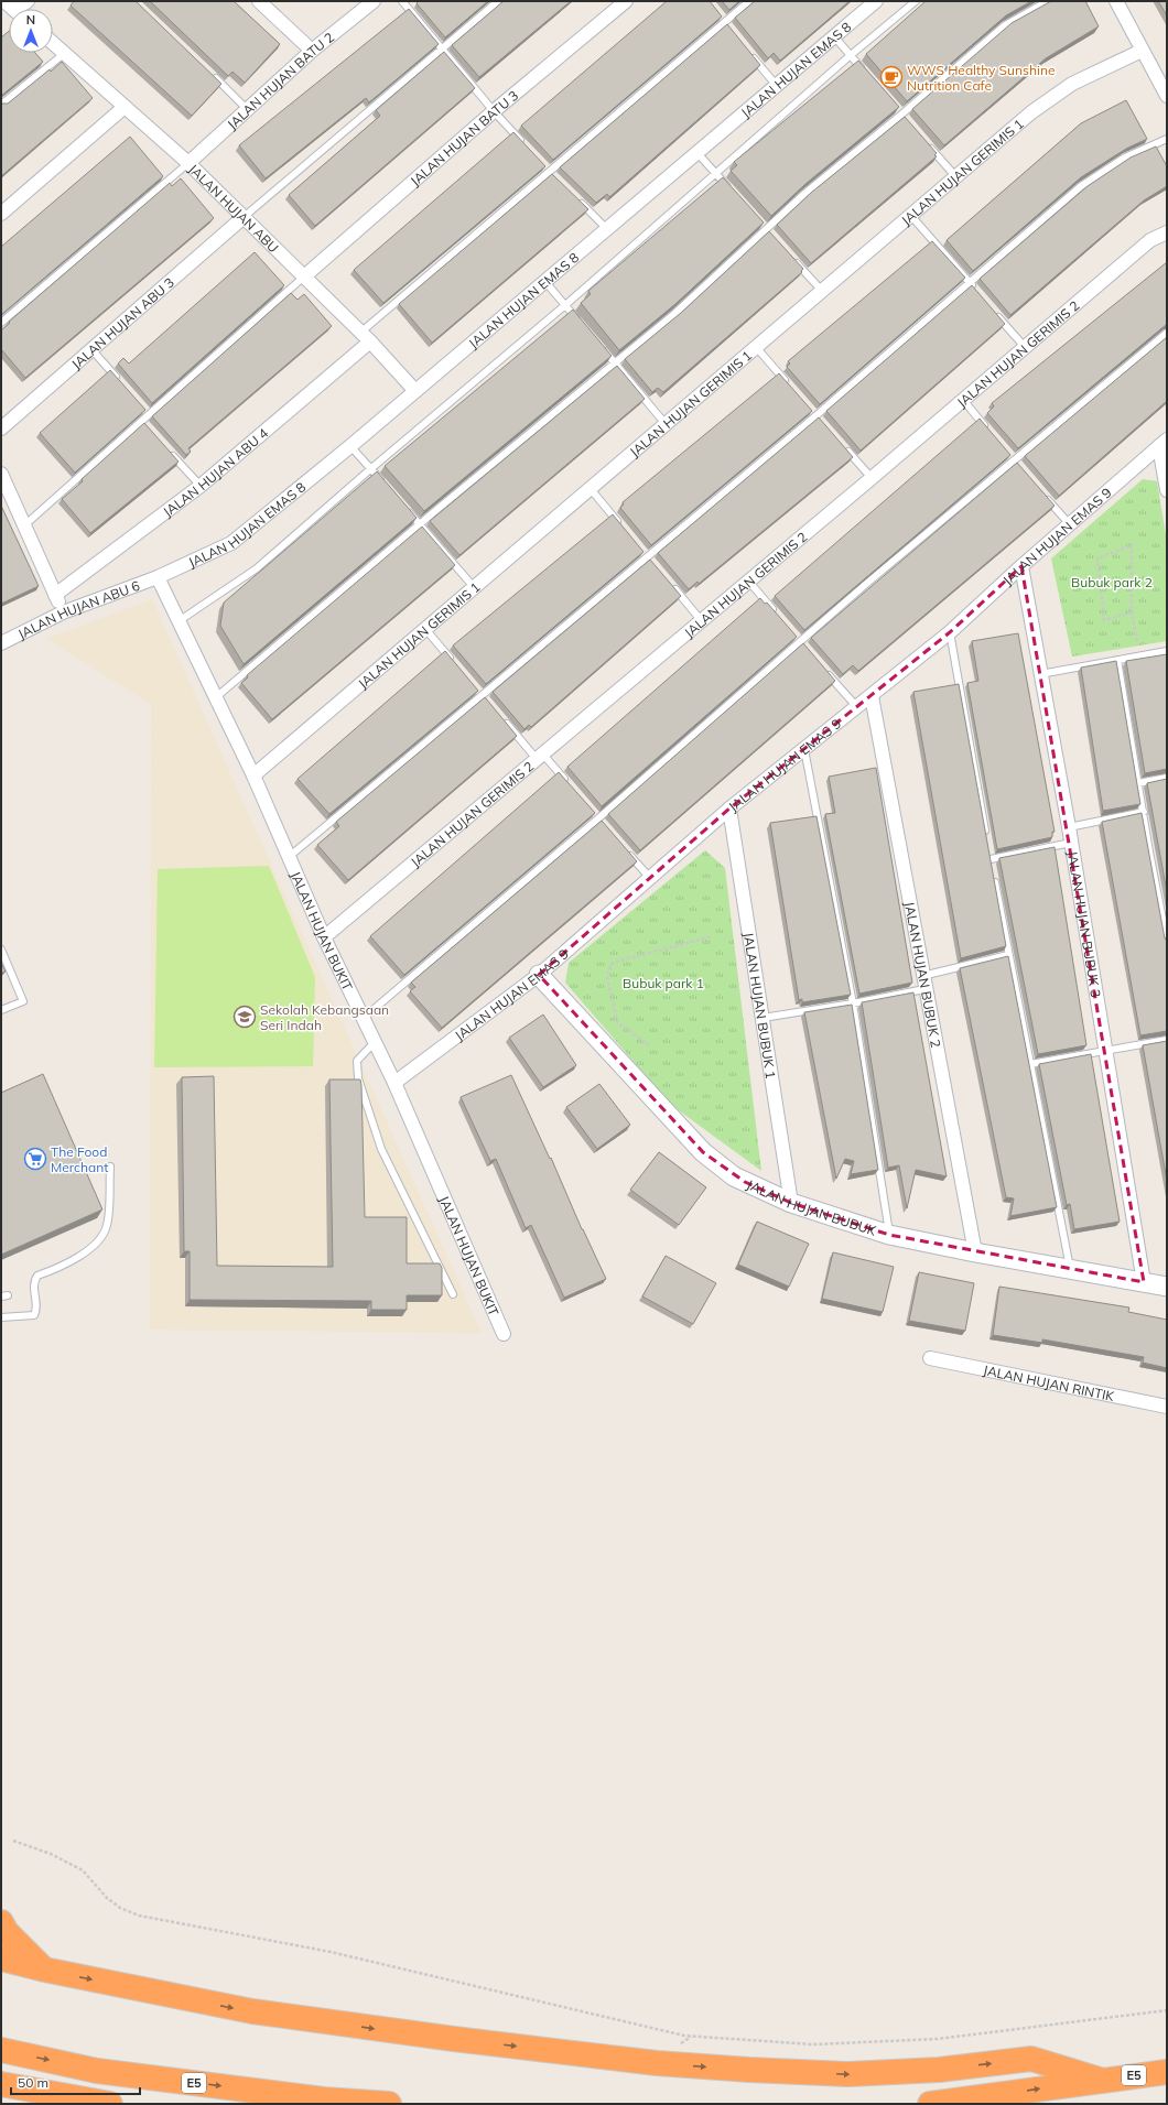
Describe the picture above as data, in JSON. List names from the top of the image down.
{
  "streets": {
    "highway": ["E5"],
    "street": [
      "JALAN HUJAN EMAS 8",
      "JALAN HUJAN BATU 2",
      "JALAN HUJAN BATU 3",
      "JALAN HUJAN GERIMIS 1",
      "JALAN HUJAN ABU",
      "JALAN HUJAN ABU 3",
      "JALAN HUJAN GERIMIS 2",
      "JALAN HUJAN ABU 4",
      "JALAN HUJAN EMAS 9",
      "JALAN HUJAN ABU 6",
      "JALAN HUJAN BUBUK 3",
      "JALAN HUJAN BUKIT",
      "JALAN HUJAN BUBUK 2",
      "JALAN HUJAN BUBUK 1",
      "JALAN HUJAN BUBUK",
      "JALAN HUJAN RINTIK"
    ]
  },
  "crossings": [
    ["JALAN HUJAN EMAS 8", "JALAN HUJAN ABU"],
    ["JALAN HUJAN EMAS 8", "JALAN HUJAN ABU 6"],
    ["JALAN HUJAN EMAS 8", "JALAN HUJAN BUKIT"],
    ["JALAN HUJAN BATU 2", "JALAN HUJAN ABU"],
    ["JALAN HUJAN BATU 3", "JALAN HUJAN ABU"],
    ["JALAN HUJAN GERIMIS 1", "JALAN HUJAN BUKIT"],
    ["JALAN HUJAN ABU", "JALAN HUJAN ABU 3"],
    ["JALAN HUJAN ABU", "JALAN HUJAN ABU 4"],
    ["JALAN HUJAN GERIMIS 2", "JALAN HUJAN BUKIT"],
    ["JALAN HUJAN EMAS 9", "JALAN HUJAN BUBUK 3"],
    ["JALAN HUJAN EMAS 9", "JALAN HUJAN BUKIT"],
    ["JALAN HUJAN EMAS 9", "JALAN HUJAN BUBUK 2"],
    ["JALAN HUJAN EMAS 9", "JALAN HUJAN BUBUK 1"],
    ["JALAN HUJAN EMAS 9", "JALAN HUJAN BUBUK"],
    ["JALAN HUJAN ABU 6", "JALAN HUJAN BUKIT"],
    ["JALAN HUJAN BUBUK 3", "JALAN HUJAN BUBUK"],
    ["JALAN HUJAN BUBUK 2", "JALAN HUJAN BUBUK"],
    ["JALAN HUJAN BUBUK 1", "JALAN HUJAN BUBUK"]
  ],
  "parks": ["Bubuk park 2", "Bubuk park 1"],
  "places": {
    "cafe": ["WWS Healthy Sunshine Nutrition Cafe"],
    "school or university": ["Sekolah Kebangsaan Seri Indah"],
    "supermarket": ["The Food Merchant"]
  },
  "scale_bar": "50 m",
  "north": "top"
}
